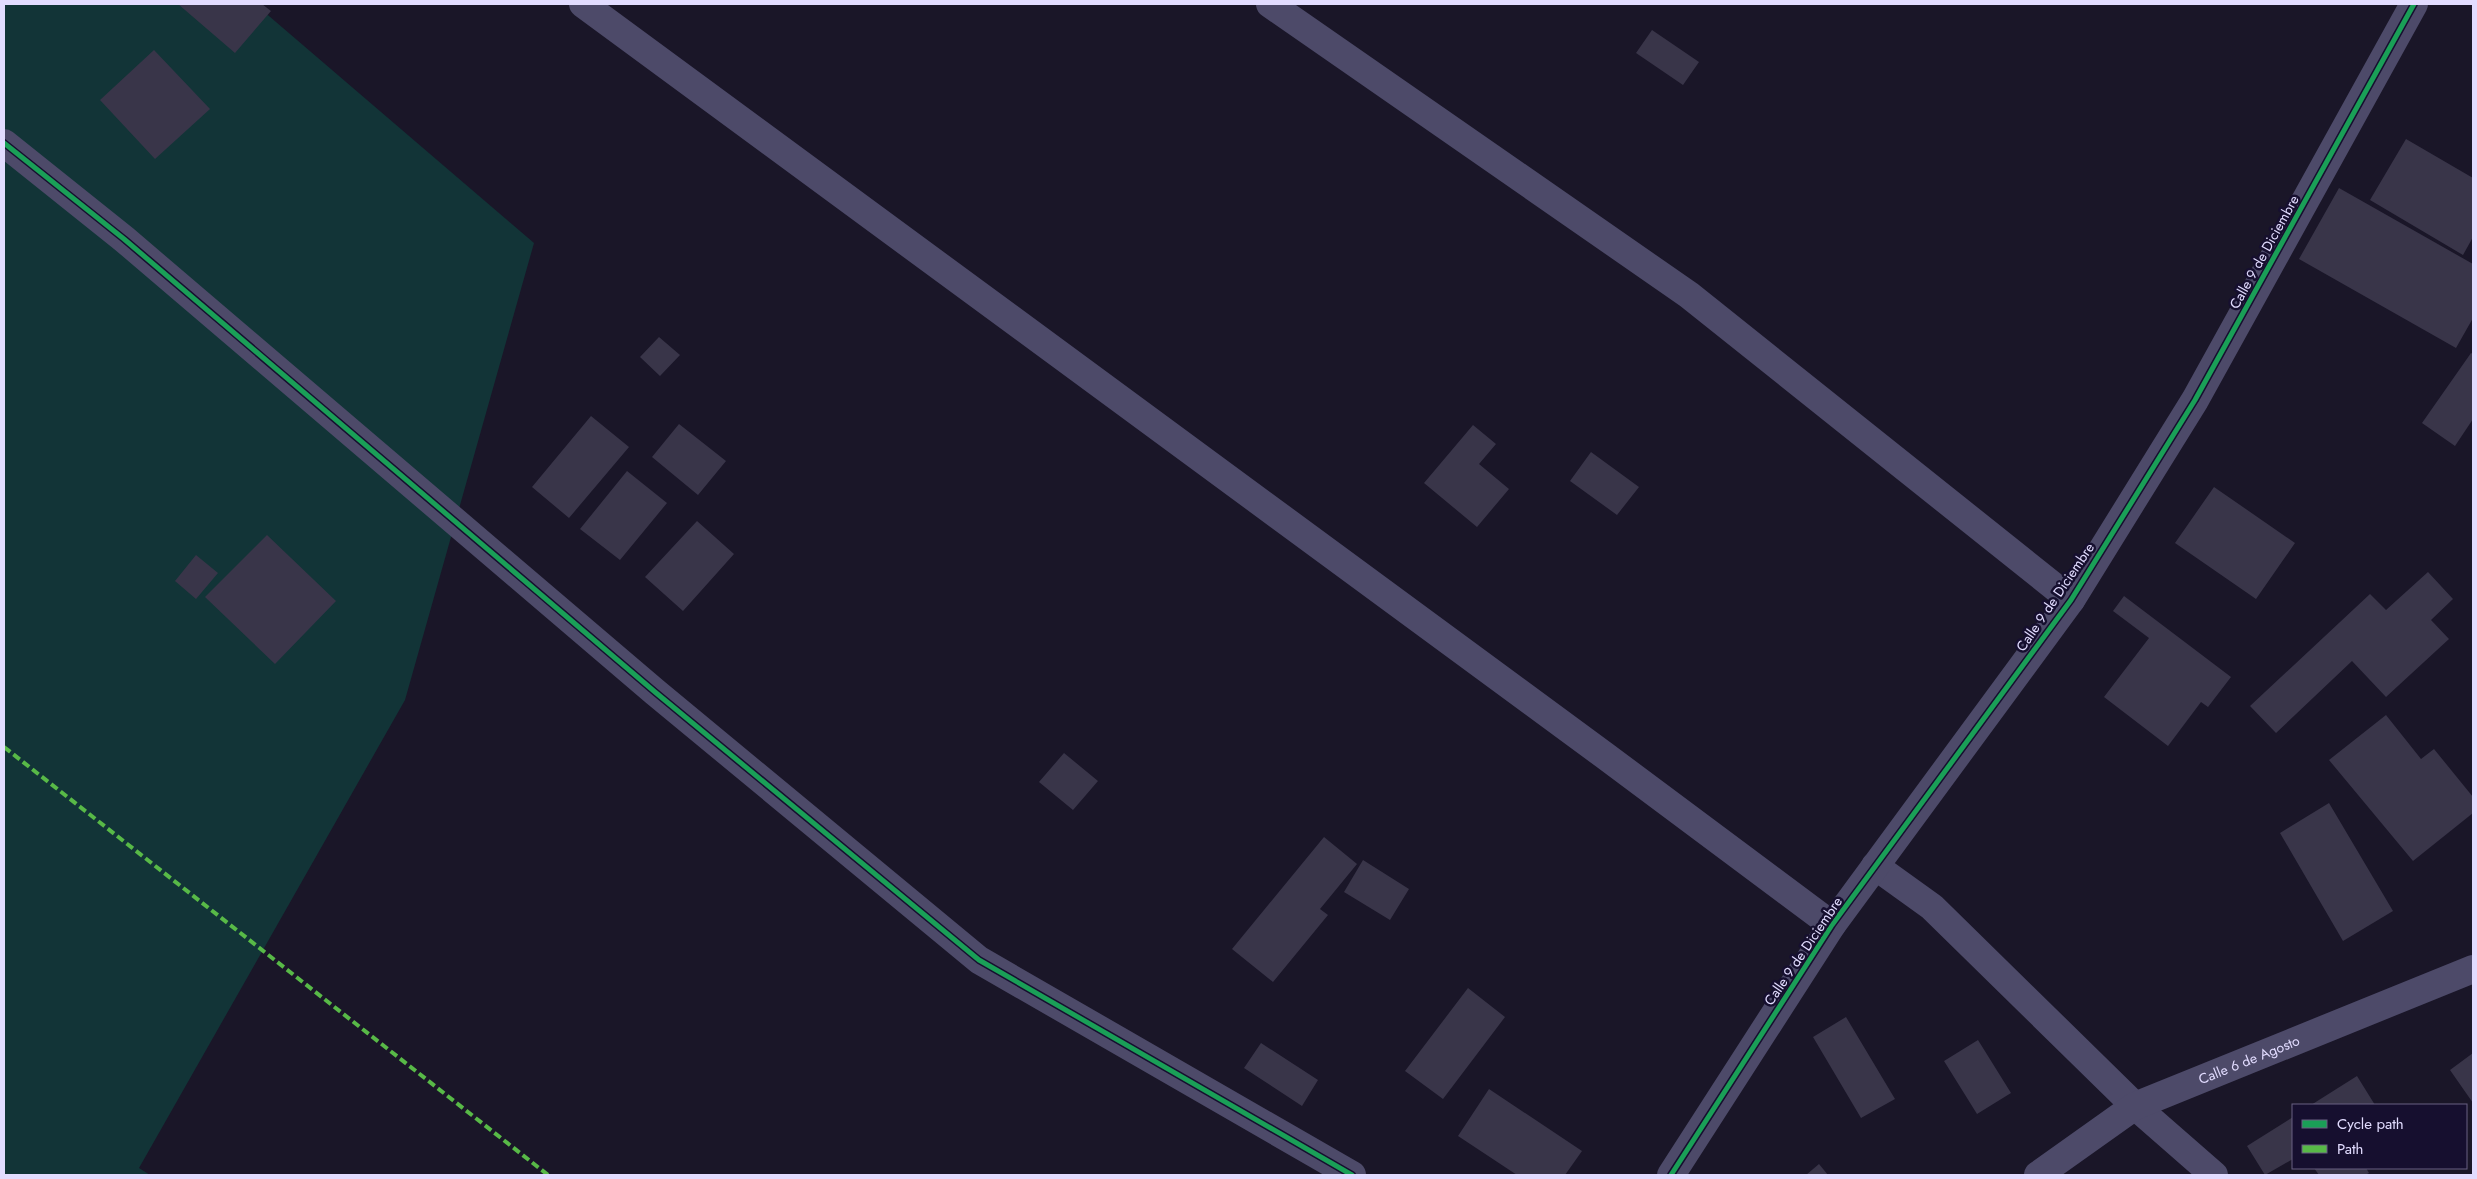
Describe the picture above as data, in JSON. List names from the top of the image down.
{
  "streets": {
    "street": ["Calle 9 de Diciembre", "Calle 6 de Agosto"]
  },
  "legend": ["Cycle path", "Path"]
}
